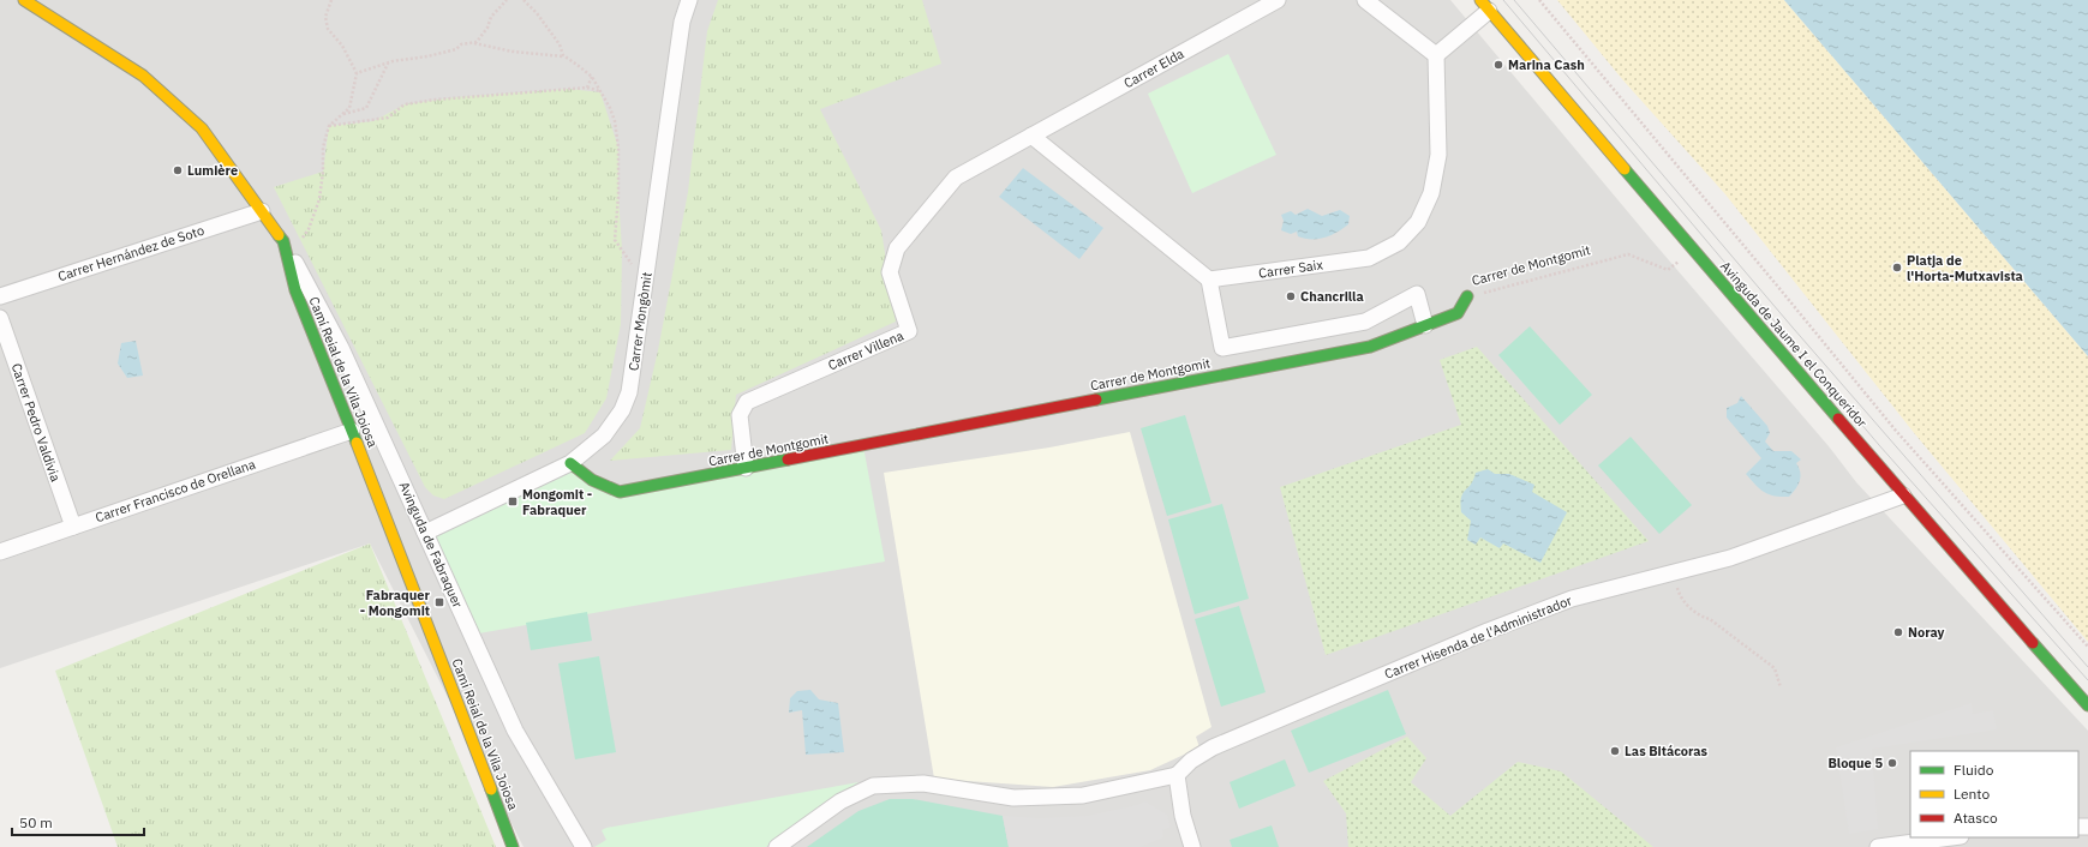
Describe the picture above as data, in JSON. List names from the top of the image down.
{
  "streets": {
    "street": [
      "Carrer Elda",
      "Carrer Hernández de Soto",
      "Carrer de Montgomit",
      "Carrer Saix",
      "Carrer Mongòmit",
      "Avinguda de Jaume I el Conqueridor",
      "Carrer Villena",
      "Camí Reial de la Vila Joiosa",
      "Carrer Pedro Valdivia",
      "Carrer Francisco de Orellana",
      "Avinguda de Fabraquer",
      "Carrer Hisenda de l'Administrador"
    ]
  },
  "crossings": [
    ["Carrer Elda", "Carrer Villena"],
    ["Carrer Hernández de Soto", "Camí Reial de la Vila Joiosa"],
    ["Carrer de Montgomit", "Carrer Mongòmit"],
    ["Carrer de Montgomit", "Avinguda de Jaume I el Conqueridor"],
    ["Carrer de Montgomit", "Carrer Villena"],
    ["Carrer Mongòmit", "Avinguda de Fabraquer"],
    ["Avinguda de Jaume I el Conqueridor", "Carrer Hisenda de l'Administrador"],
    ["Camí Reial de la Vila Joiosa", "Carrer Francisco de Orellana"],
    ["Camí Reial de la Vila Joiosa", "Avinguda de Fabraquer"],
    ["Carrer Pedro Valdivia", "Carrer Francisco de Orellana"]
  ],
  "places": {
    "other": [
      "Marina Cash",
      "Lumière",
      "Platja de l'Horta-Mutxavista",
      "Chancrilla",
      "Noray",
      "Las Bitácoras",
      "Bloque 5"
    ],
    "transit": ["Mongomit - Fabraquer", "Fabraquer - Mongomit"]
  },
  "legend": ["Fluido", "Lento", "Atasco"],
  "scale_bar": "50 m"
}
